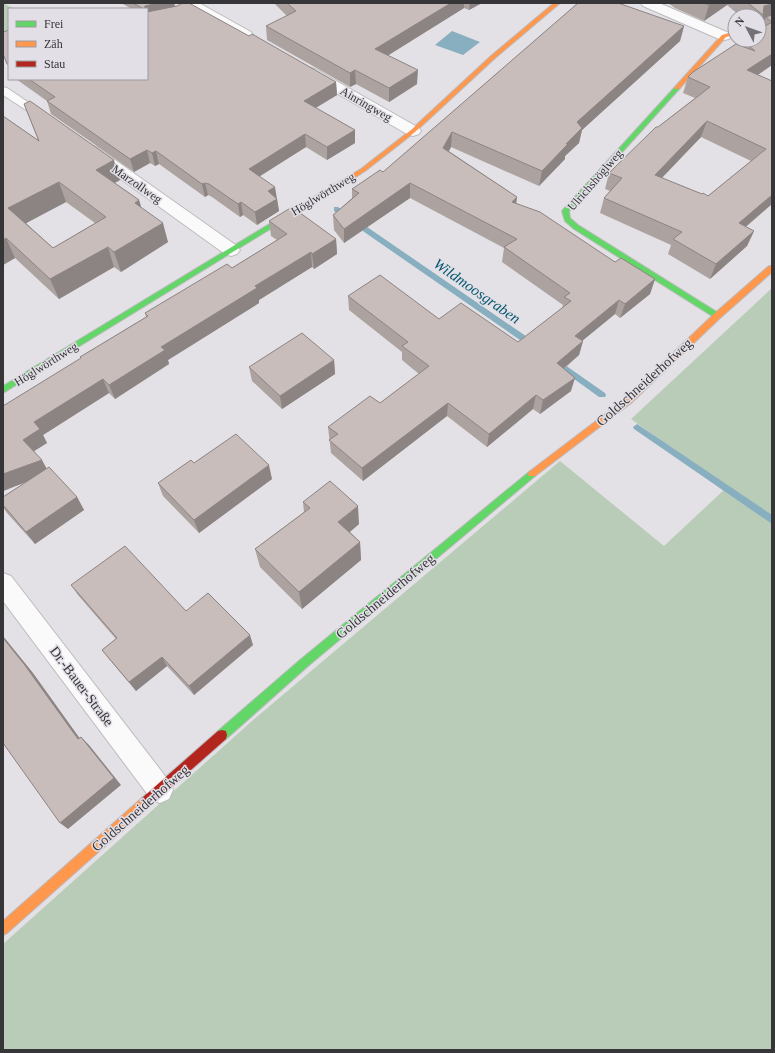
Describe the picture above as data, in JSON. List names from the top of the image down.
{
  "streets": {
    "street": [
      "Ainringweg",
      "Ulrichshöglweg",
      "Marzollweg",
      "Höglwörthweg",
      "Goldschneiderhofweg",
      "Dr.-Bauer-Straße"
    ]
  },
  "crossings": [
    ["Ainringweg", "Höglwörthweg"],
    ["Ulrichshöglweg", "Goldschneiderhofweg"],
    ["Marzollweg", "Höglwörthweg"],
    ["Goldschneiderhofweg", "Dr.-Bauer-Straße"]
  ],
  "water": ["Wildmoosgraben"],
  "legend": ["Frei", "Zäh", "Stau"],
  "north": "top left"
}
